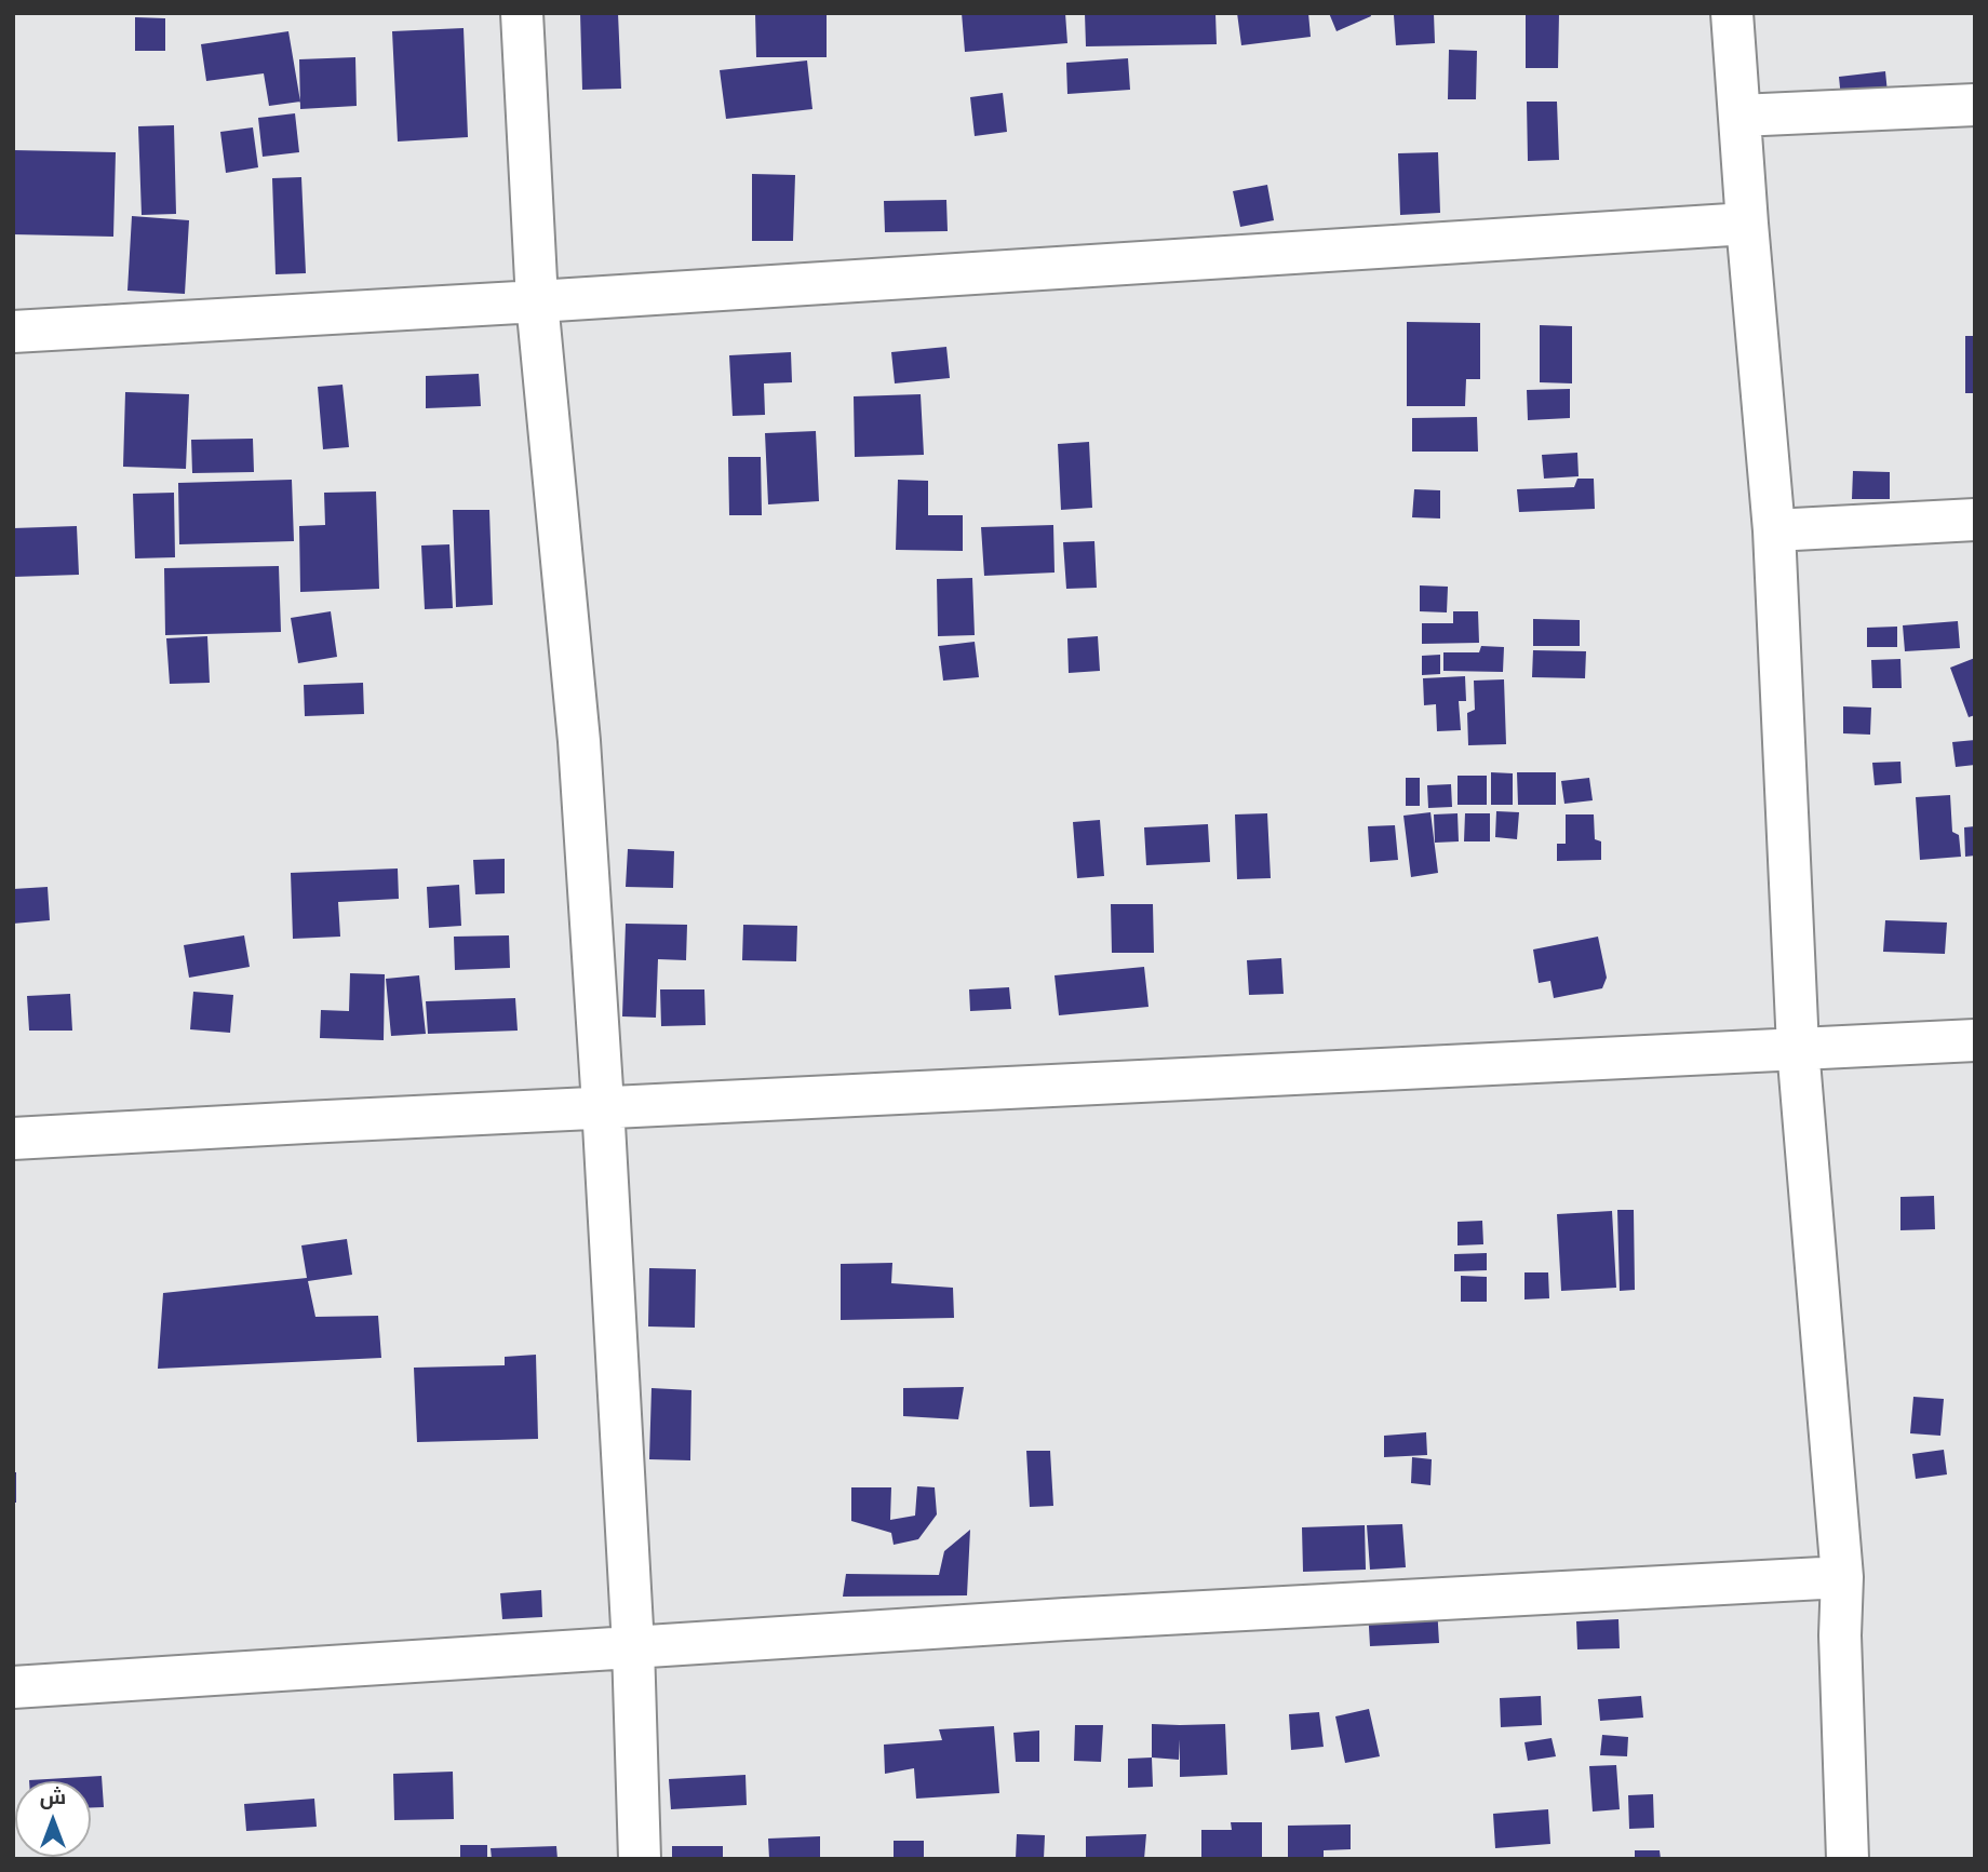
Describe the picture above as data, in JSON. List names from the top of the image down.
{
  "north": "top"
}
